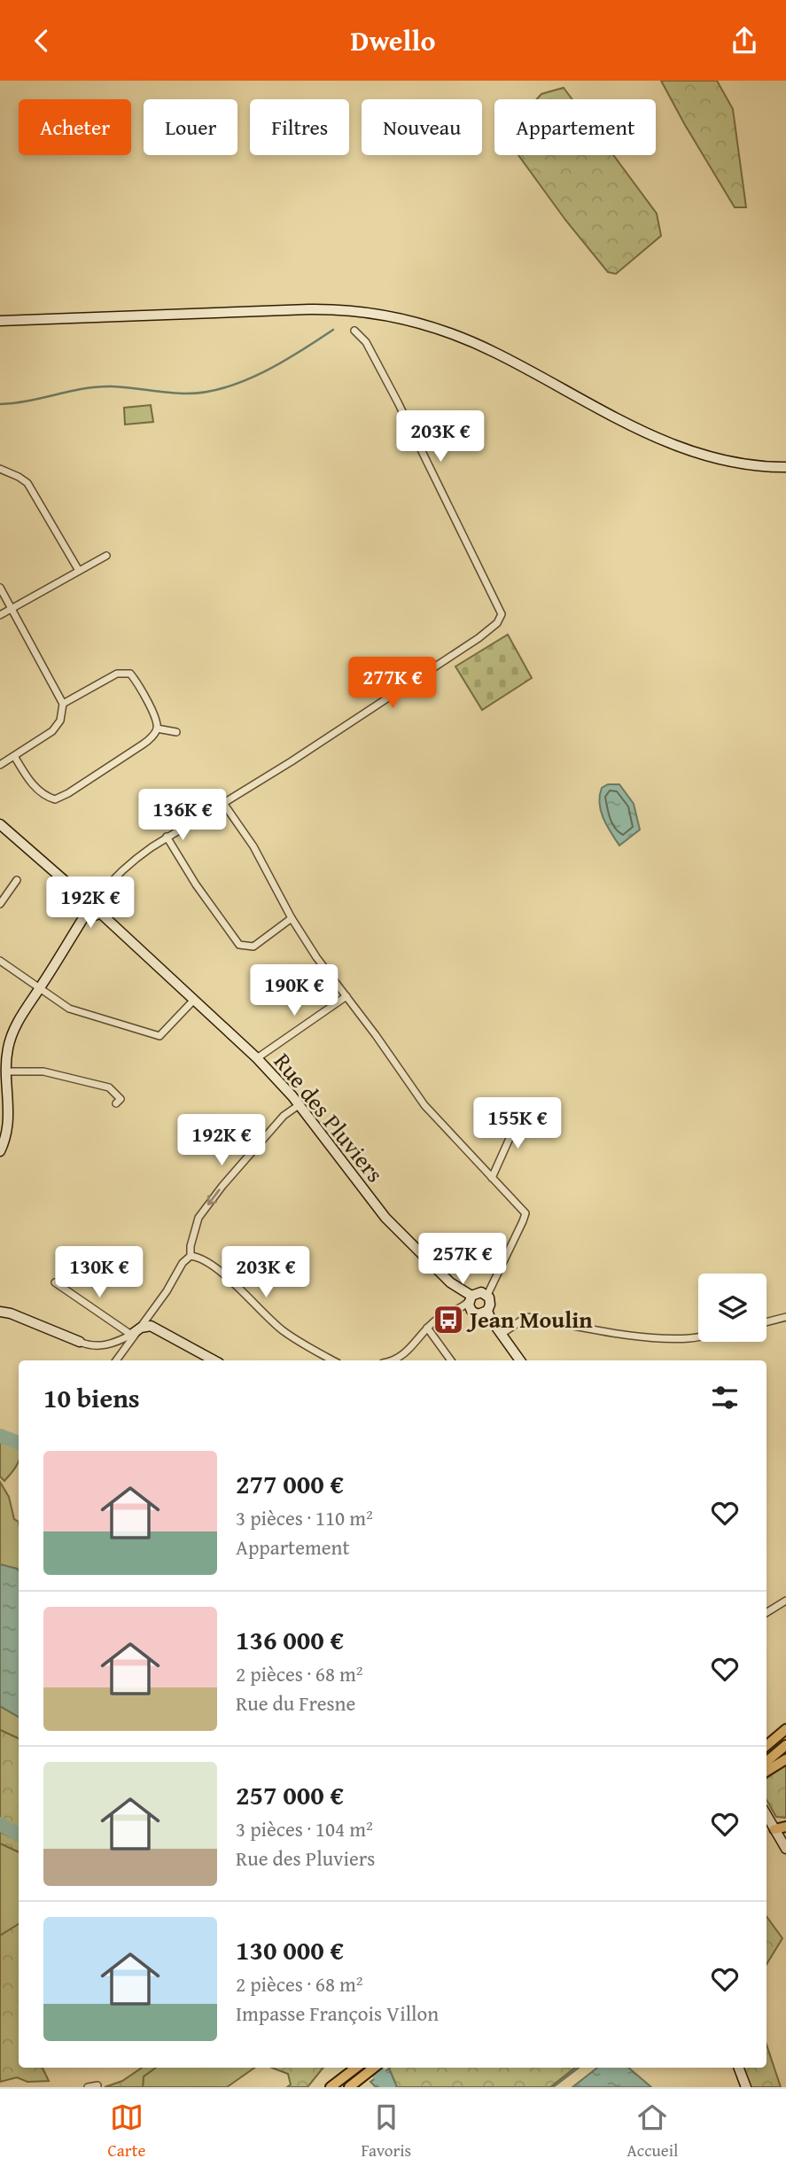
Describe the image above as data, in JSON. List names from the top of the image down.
{
  "streets": {
    "street": ["Rue des Pluviers"]
  },
  "places": {
    "bus stop": ["Jean Moulin"]
  },
  "page": {
    "header": "Dwello",
    "chip": [
      "Acheter",
      "Louer",
      "Filtres",
      "Nouveau",
      "Appartement"
    ],
    "price": [
      "203K €",
      "277K €",
      "136K €",
      "192K €",
      "190K €",
      "155K €",
      "192K €",
      "257K €",
      "130K €",
      "203K €"
    ],
    "heading": "10 biens",
    "list": [
      {
        "name": "277 000 €",
        "note": "3 pièces · 110 m² · Appartement"
      },
      {
        "name": "136 000 €",
        "note": "2 pièces · 68 m² · Rue du Fresne"
      },
      {
        "name": "257 000 €",
        "note": "3 pièces · 104 m² · Rue des Pluviers"
      },
      {
        "name": "130 000 €",
        "note": "2 pièces · 68 m² · Impasse François Villon"
      }
    ],
    "tabs": ["Carte", "Favoris", "Accueil"]
  }
}
